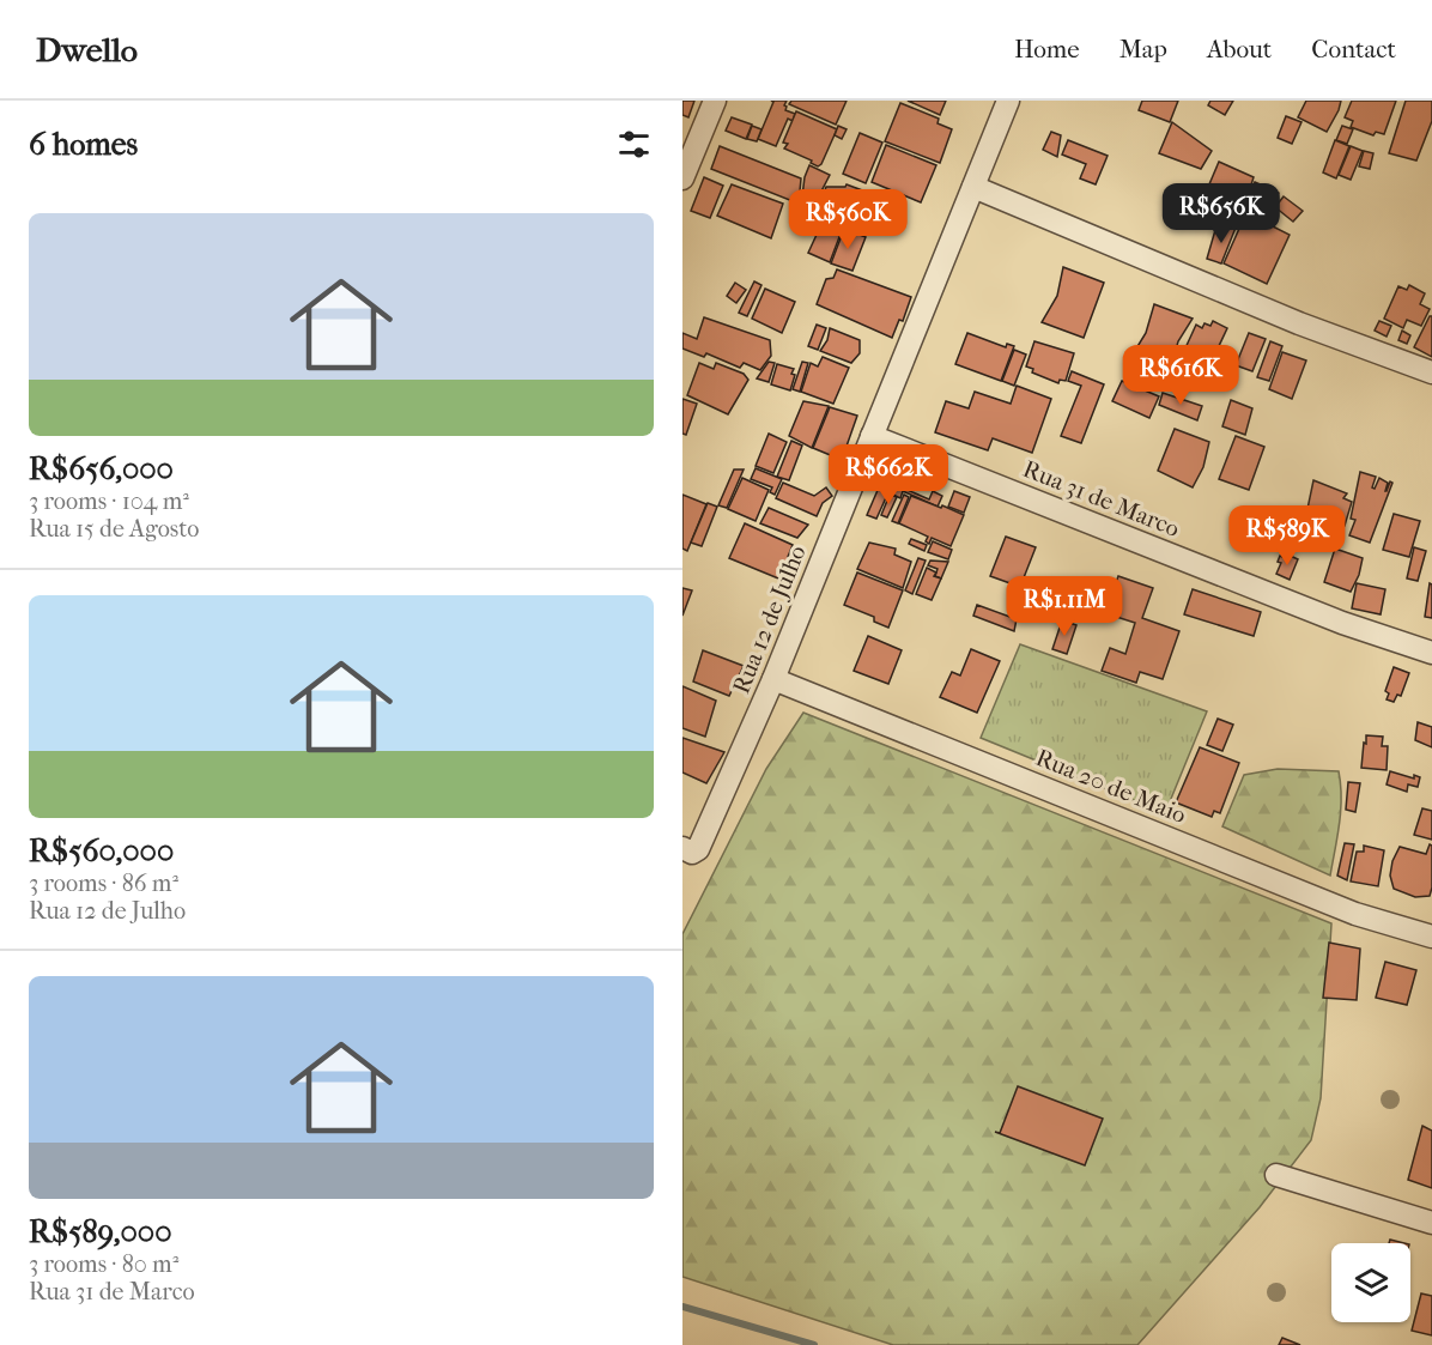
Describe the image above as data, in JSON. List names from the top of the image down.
{
  "streets": {
    "street": ["Rua 31 de Marco", "Rua 12 de Julho", "Rua 20 de Maio"]
  },
  "crossings": [
    ["Rua 31 de Marco", "Rua 12 de Julho"],
    ["Rua 12 de Julho", "Rua 20 de Maio"]
  ],
  "page": {
    "header": "Dwello",
    "nav": [
      "Home",
      "Map",
      "About",
      "Contact"
    ],
    "heading": "6 homes",
    "price": [
      "R$656K",
      "R$560K",
      "R$616K",
      "R$662K",
      "R$589K",
      "R$1.11M"
    ],
    "list": [
      {
        "name": "R$656,000",
        "note": "3 rooms · 104 m² · Rua 15 de Agosto"
      },
      {
        "name": "R$560,000",
        "note": "3 rooms · 86 m² · Rua 12 de Julho"
      },
      {
        "name": "R$589,000",
        "note": "3 rooms · 80 m² · Rua 31 de Marco"
      }
    ]
  }
}
